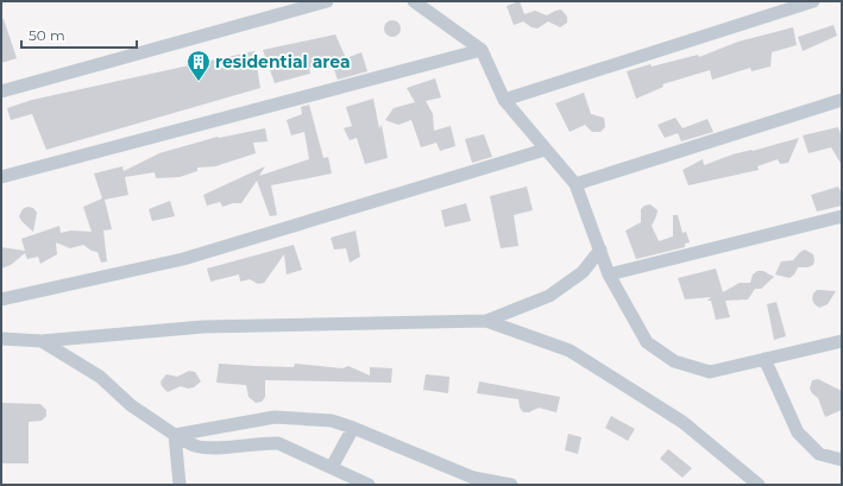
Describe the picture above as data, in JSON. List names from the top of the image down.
{
  "places": {
    "building": ["residential area"]
  },
  "scale_bar": "50 m"
}
